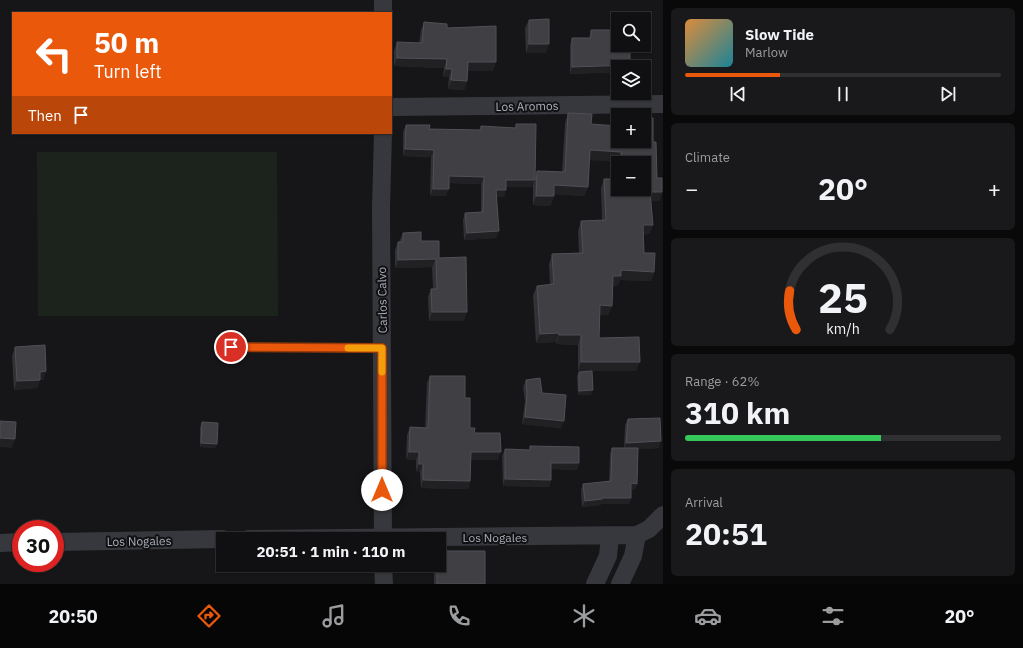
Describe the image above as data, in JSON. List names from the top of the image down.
{
  "streets": {
    "street": ["Los Aromos", "Carlos Calvo", "Los Nogales"]
  },
  "page": {
    "map_buttons": ["+", "−"],
    "turn": ["50 m", "Turn left"],
    "song": ["Slow Tide", "Marlow"],
    "then": "Then",
    "tile": [
      "Climate",
      ["Range · 62%", "310 km"],
      ["Arrival", "20:51"]
    ],
    "heat": ["−", "20°", "+"],
    "limit": "30",
    "trip": "20:51 · 1 min · 110 m",
    "tabs": ["20:50", "20°"],
    "gauge": ["25", "km/h"]
  }
}
